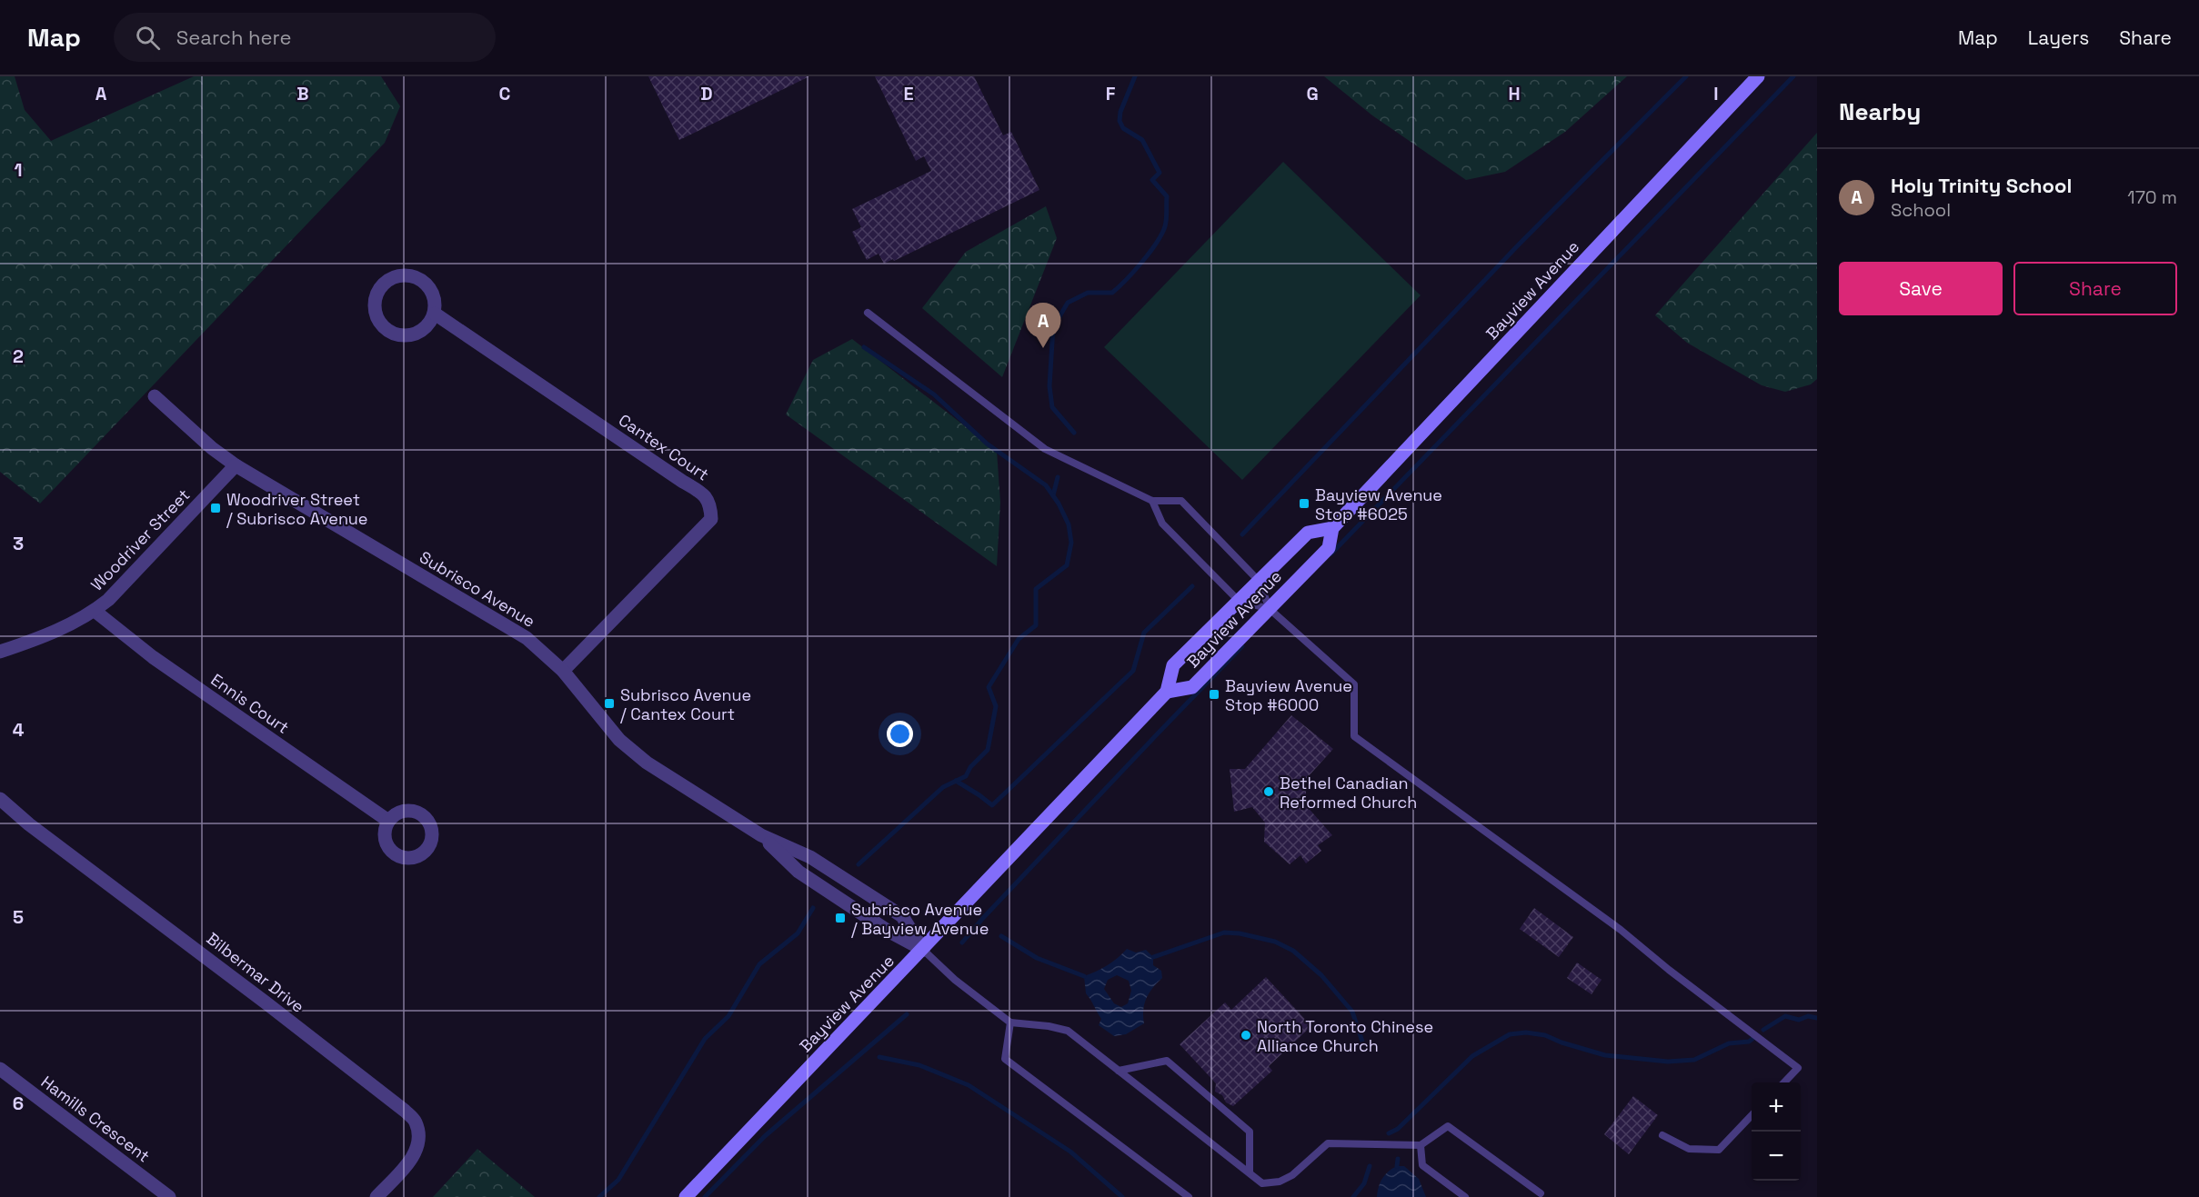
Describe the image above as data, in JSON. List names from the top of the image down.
{
  "streets": {
    "main road": ["Bayview Avenue"],
    "street": [
      "Cantex Court",
      "Woodriver Street",
      "Subrisco Avenue",
      "Ennis Court",
      "Bilbermar Drive",
      "Hamills Crescent"
    ]
  },
  "crossings": [
    ["Bayview Avenue", "Subrisco Avenue"],
    ["Cantex Court", "Subrisco Avenue"],
    ["Woodriver Street", "Subrisco Avenue"],
    ["Woodriver Street", "Ennis Court"]
  ],
  "places": {
    "transit": [
      "Bayview Avenue Stop #6025",
      "Woodriver Street / Subrisco Avenue",
      "Bayview Avenue Stop #6000",
      "Subrisco Avenue / Cantex Court",
      "Subrisco Avenue / Bayview Avenue"
    ],
    "other": ["Bethel Canadian Reformed Church", "North Toronto Chinese Alliance Church"]
  },
  "page": {
    "header": "Map",
    "search": "Search here",
    "nav": ["Map", "Layers", "Share"],
    "heading": "Nearby",
    "list": [
      {
        "mark": "A",
        "name": "Holy Trinity School",
        "note": "School",
        "value": "170 m"
      }
    ],
    "buttons": ["Save", "Share"],
    "pins": "A",
    "map_buttons": ["+", "−"]
  },
  "grid": {
    "columns": [
      "A",
      "B",
      "C",
      "D",
      "E",
      "F",
      "G",
      "H",
      "I"
    ],
    "rows": [
      "1",
      "2",
      "3",
      "4",
      "5",
      "6"
    ]
  }
}
